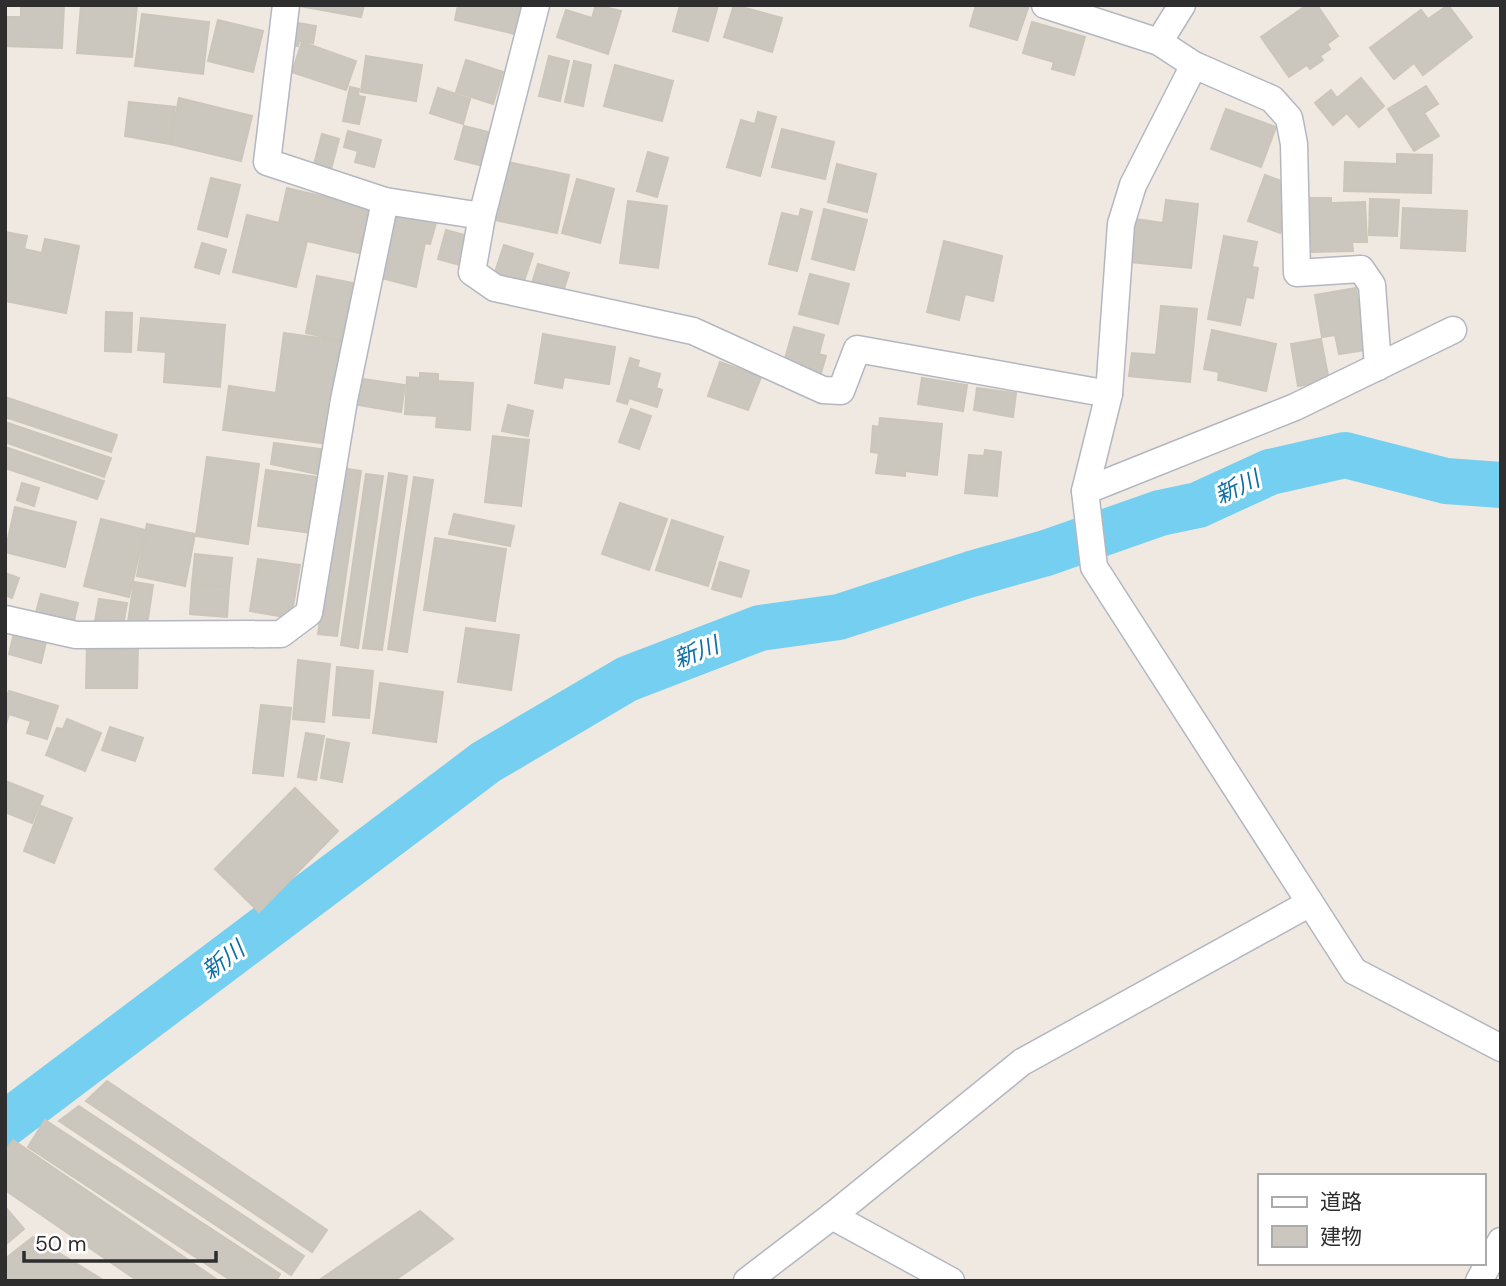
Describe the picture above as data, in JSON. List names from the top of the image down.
{
  "water": ["新川"],
  "legend": ["道路", "建物"],
  "scale_bar": "50 m"
}
